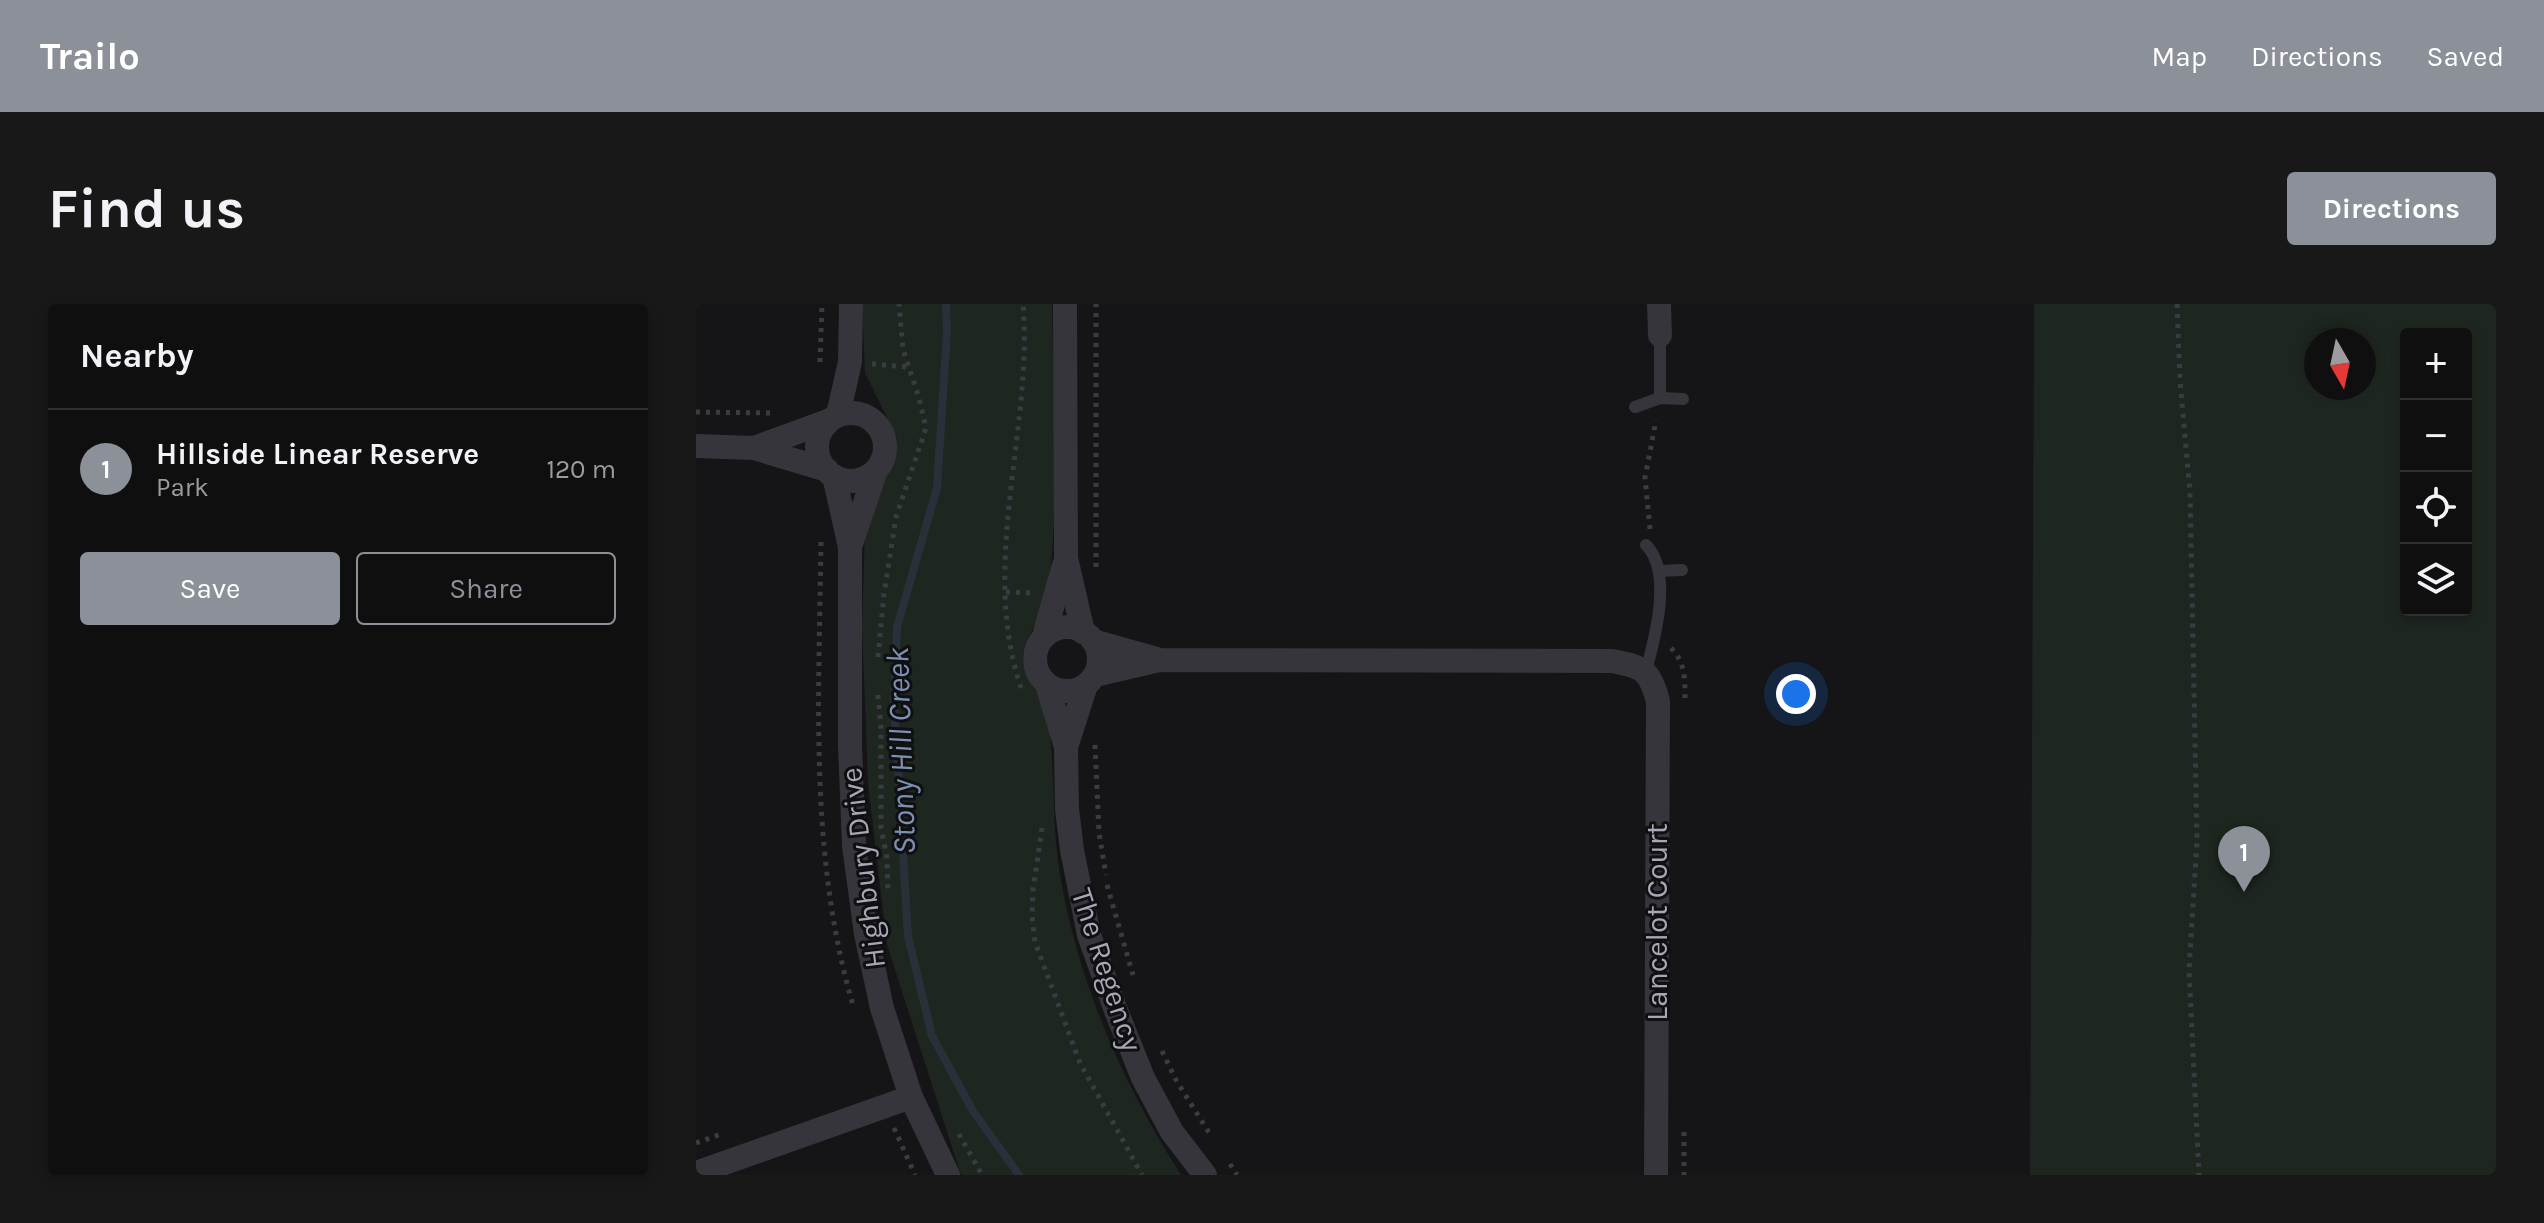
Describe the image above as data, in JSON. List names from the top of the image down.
{
  "streets": {
    "street": ["Highbury Drive", "Lancelot Court", "The Regency"]
  },
  "water": ["Stony Hill Creek"],
  "north": "bottom",
  "page": {
    "header": "Trailo",
    "nav": ["Map", "Directions", "Saved"],
    "buttons": [
      "Directions",
      ["Save", "Share"]
    ],
    "title": "Find us",
    "heading": "Nearby",
    "map_buttons": ["+", "−"],
    "list": [
      {
        "mark": "1",
        "name": "Hillside Linear Reserve",
        "note": "Park",
        "value": "120 m"
      }
    ],
    "pins": "1"
  }
}
